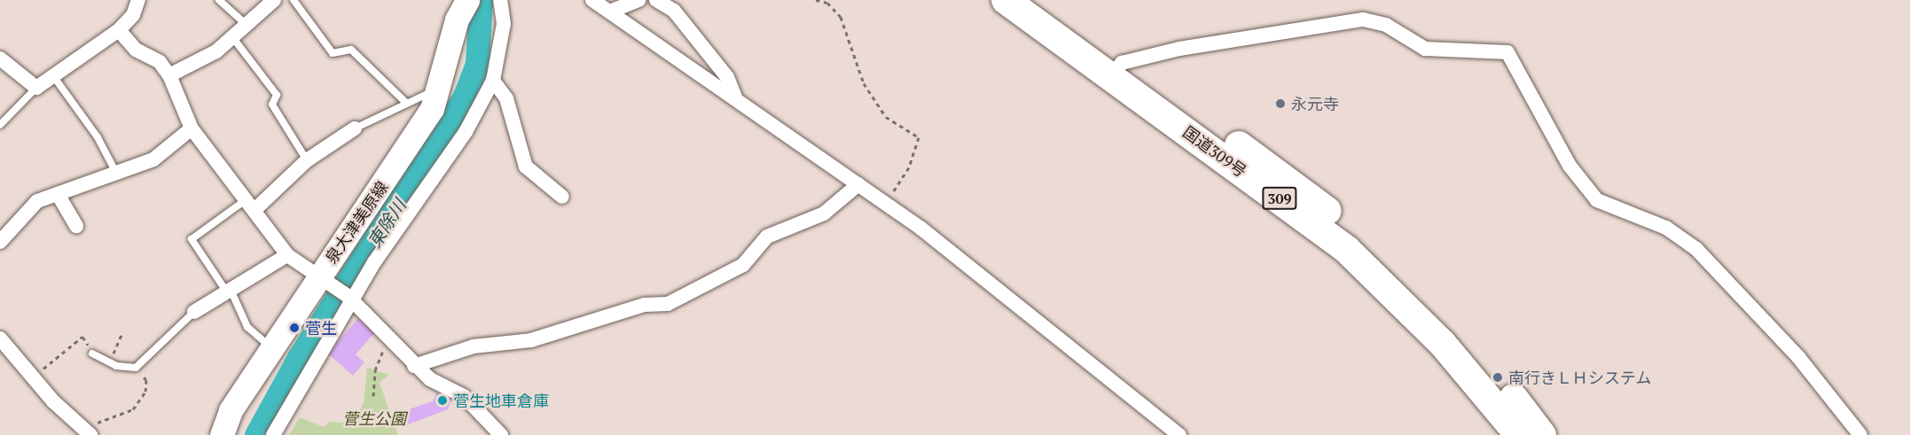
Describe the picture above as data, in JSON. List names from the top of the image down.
{
  "streets": {
    "highway": ["国道309号", "309"],
    "main road": ["泉大津美原線"]
  },
  "water": ["東除川"],
  "parks": ["菅生公園"],
  "places": [
    "永元寺",
    "菅生",
    "南行きＬＨシステム",
    "菅生地車倉庫"
  ]
}
